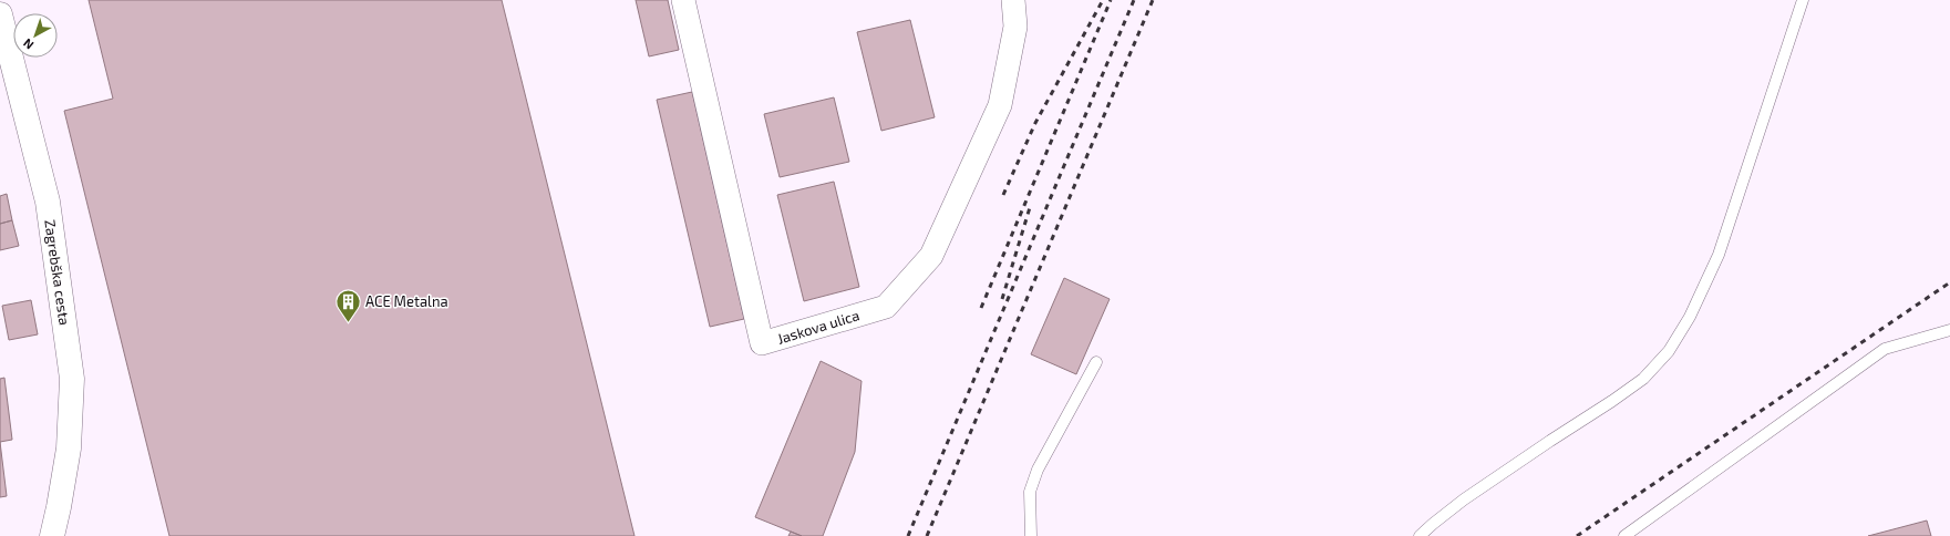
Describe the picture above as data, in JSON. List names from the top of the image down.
{
  "streets": {
    "street": ["Zagrebška cesta", "Jaskova ulica"]
  },
  "places": {
    "building": ["ACE Metalna"]
  },
  "north": "bottom left"
}
